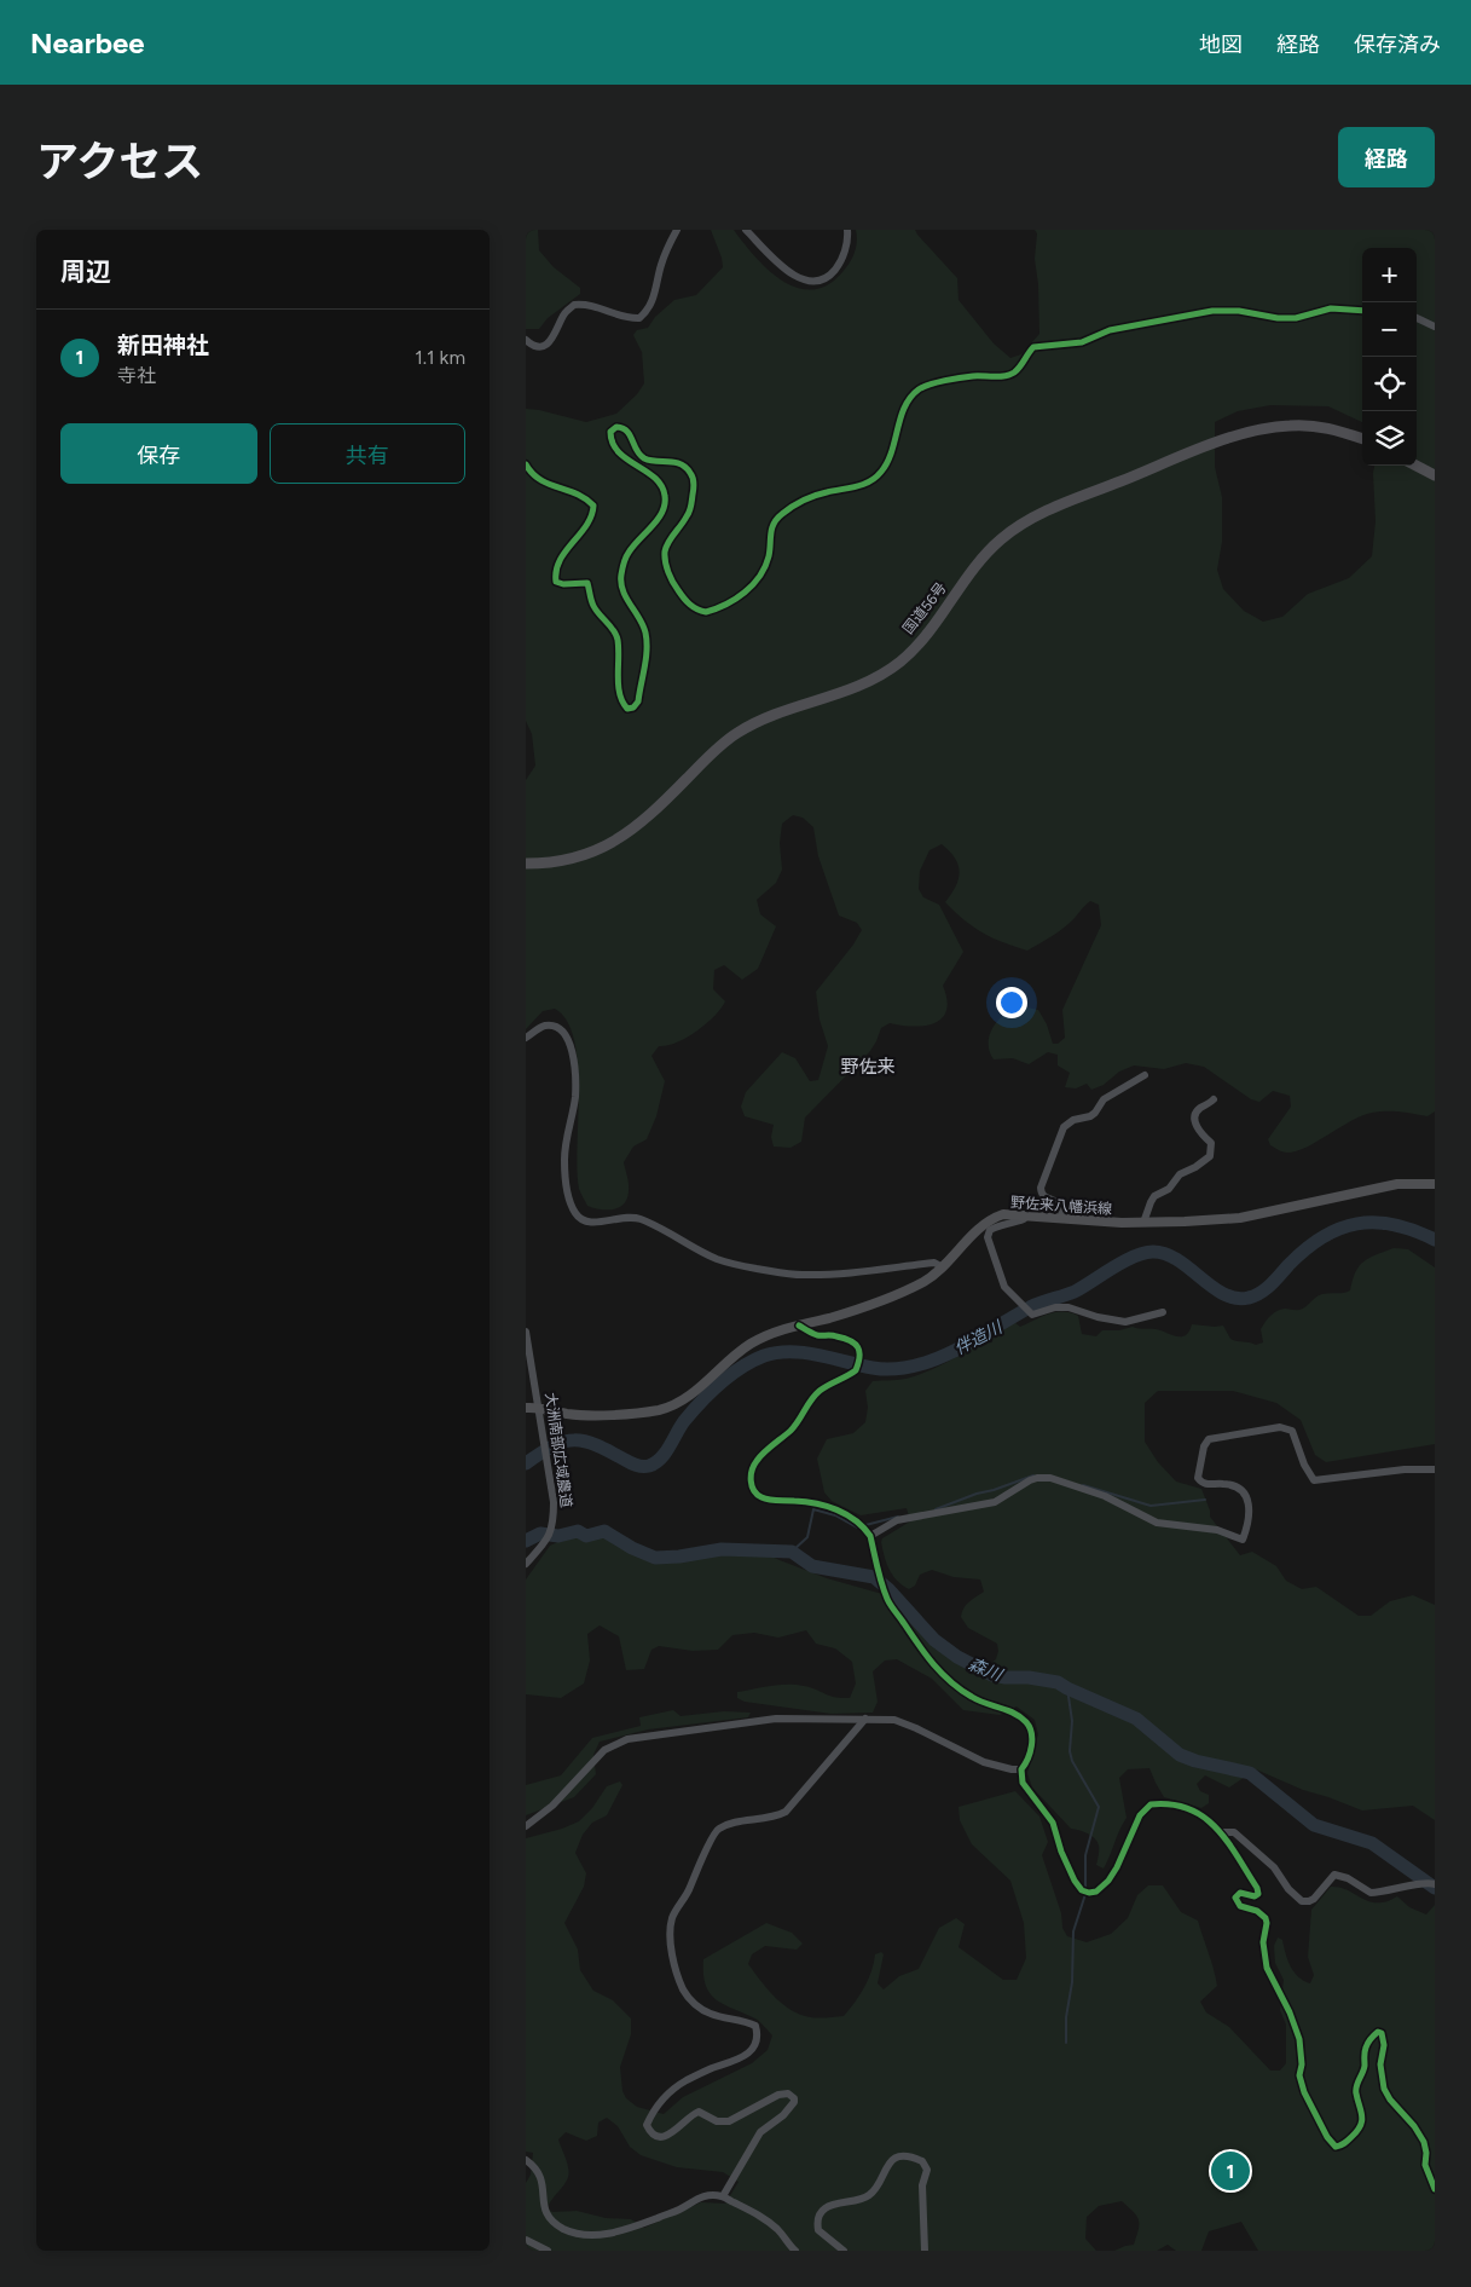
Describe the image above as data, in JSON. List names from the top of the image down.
{
  "streets": {
    "highway": ["国道56号"],
    "main road": ["野佐来八幡浜線"],
    "street": ["大洲南部広域農道"]
  },
  "crossings": [
    ["野佐来八幡浜線", "大洲南部広域農道"]
  ],
  "districts": ["野佐来"],
  "water": ["伴造川", "森川"],
  "page": {
    "header": "Nearbee",
    "nav": ["地図", "経路", "保存済み"],
    "title": "アクセス",
    "buttons": [
      "経路",
      ["保存", "共有"]
    ],
    "heading": "周辺",
    "map_buttons": ["+", "−"],
    "list": [
      {
        "mark": "1",
        "name": "新田神社",
        "note": "寺社",
        "value": "1.1 km"
      }
    ],
    "pins": "1"
  }
}
